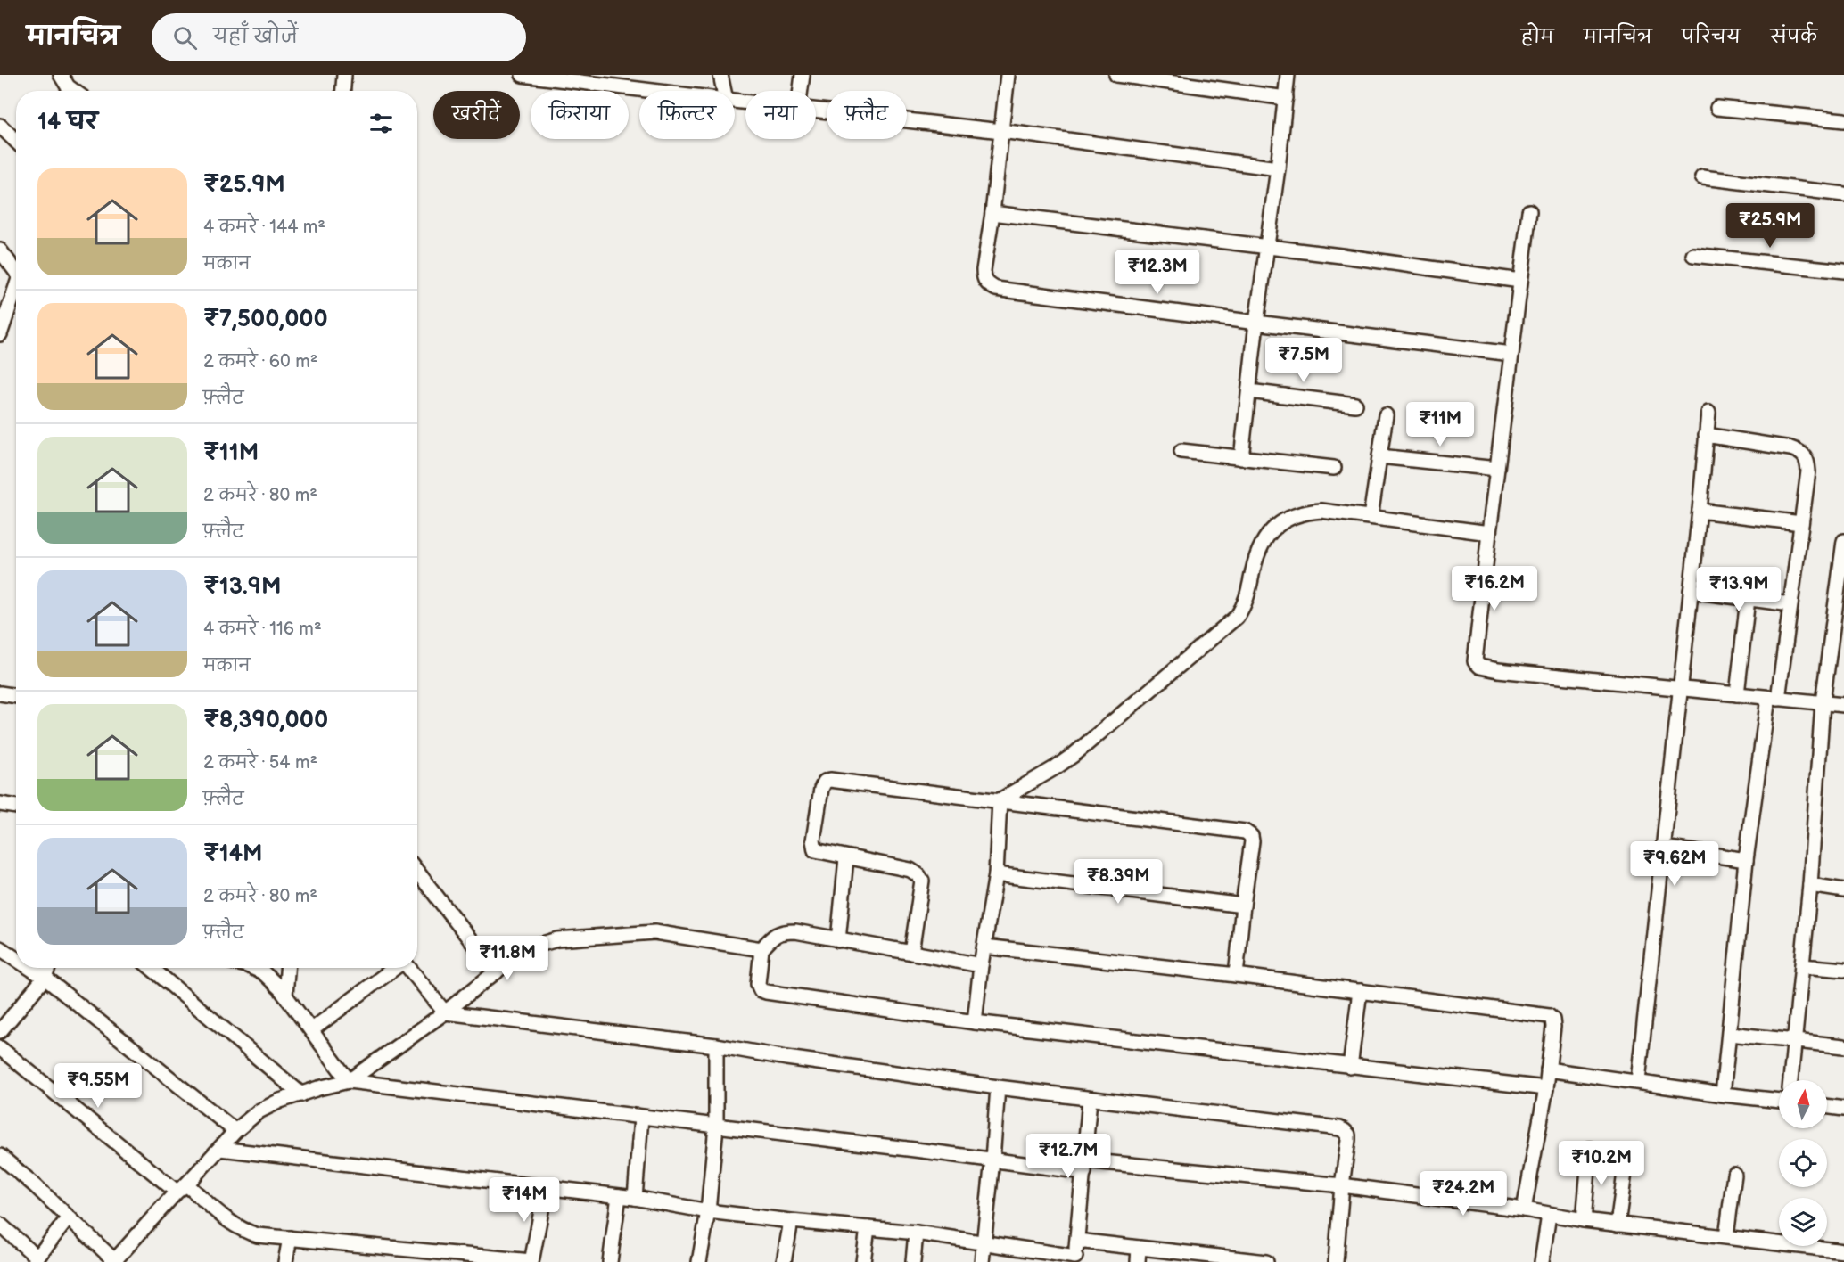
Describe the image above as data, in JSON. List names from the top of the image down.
{
  "north": "top",
  "page": {
    "header": "मानचित्र",
    "search": "यहाँ खोजें",
    "nav": [
      "होम",
      "मानचित्र",
      "परिचय",
      "संपर्क"
    ],
    "chip": [
      "खरीदें",
      "किराया",
      "फ़िल्टर",
      "नया",
      "फ़्लैट"
    ],
    "heading": "14 घर",
    "list": [
      {
        "name": "₹25.9M",
        "note": "4 कमरे · 144 m² · मकान"
      },
      {
        "name": "₹7,500,000",
        "note": "2 कमरे · 60 m² · फ़्लैट"
      },
      {
        "name": "₹11M",
        "note": "2 कमरे · 80 m² · फ़्लैट"
      },
      {
        "name": "₹13.9M",
        "note": "4 कमरे · 116 m² · मकान"
      },
      {
        "name": "₹8,390,000",
        "note": "2 कमरे · 54 m² · फ़्लैट"
      },
      {
        "name": "₹14M",
        "note": "2 कमरे · 80 m² · फ़्लैट"
      }
    ],
    "price": [
      "₹25.9M",
      "₹12.3M",
      "₹7.5M",
      "₹11M",
      "₹16.2M",
      "₹13.9M",
      "₹9.62M",
      "₹8.39M",
      "₹11.8M",
      "₹9.55M",
      "₹12.7M",
      "₹10.2M",
      "₹24.2M",
      "₹14M"
    ]
  }
}
